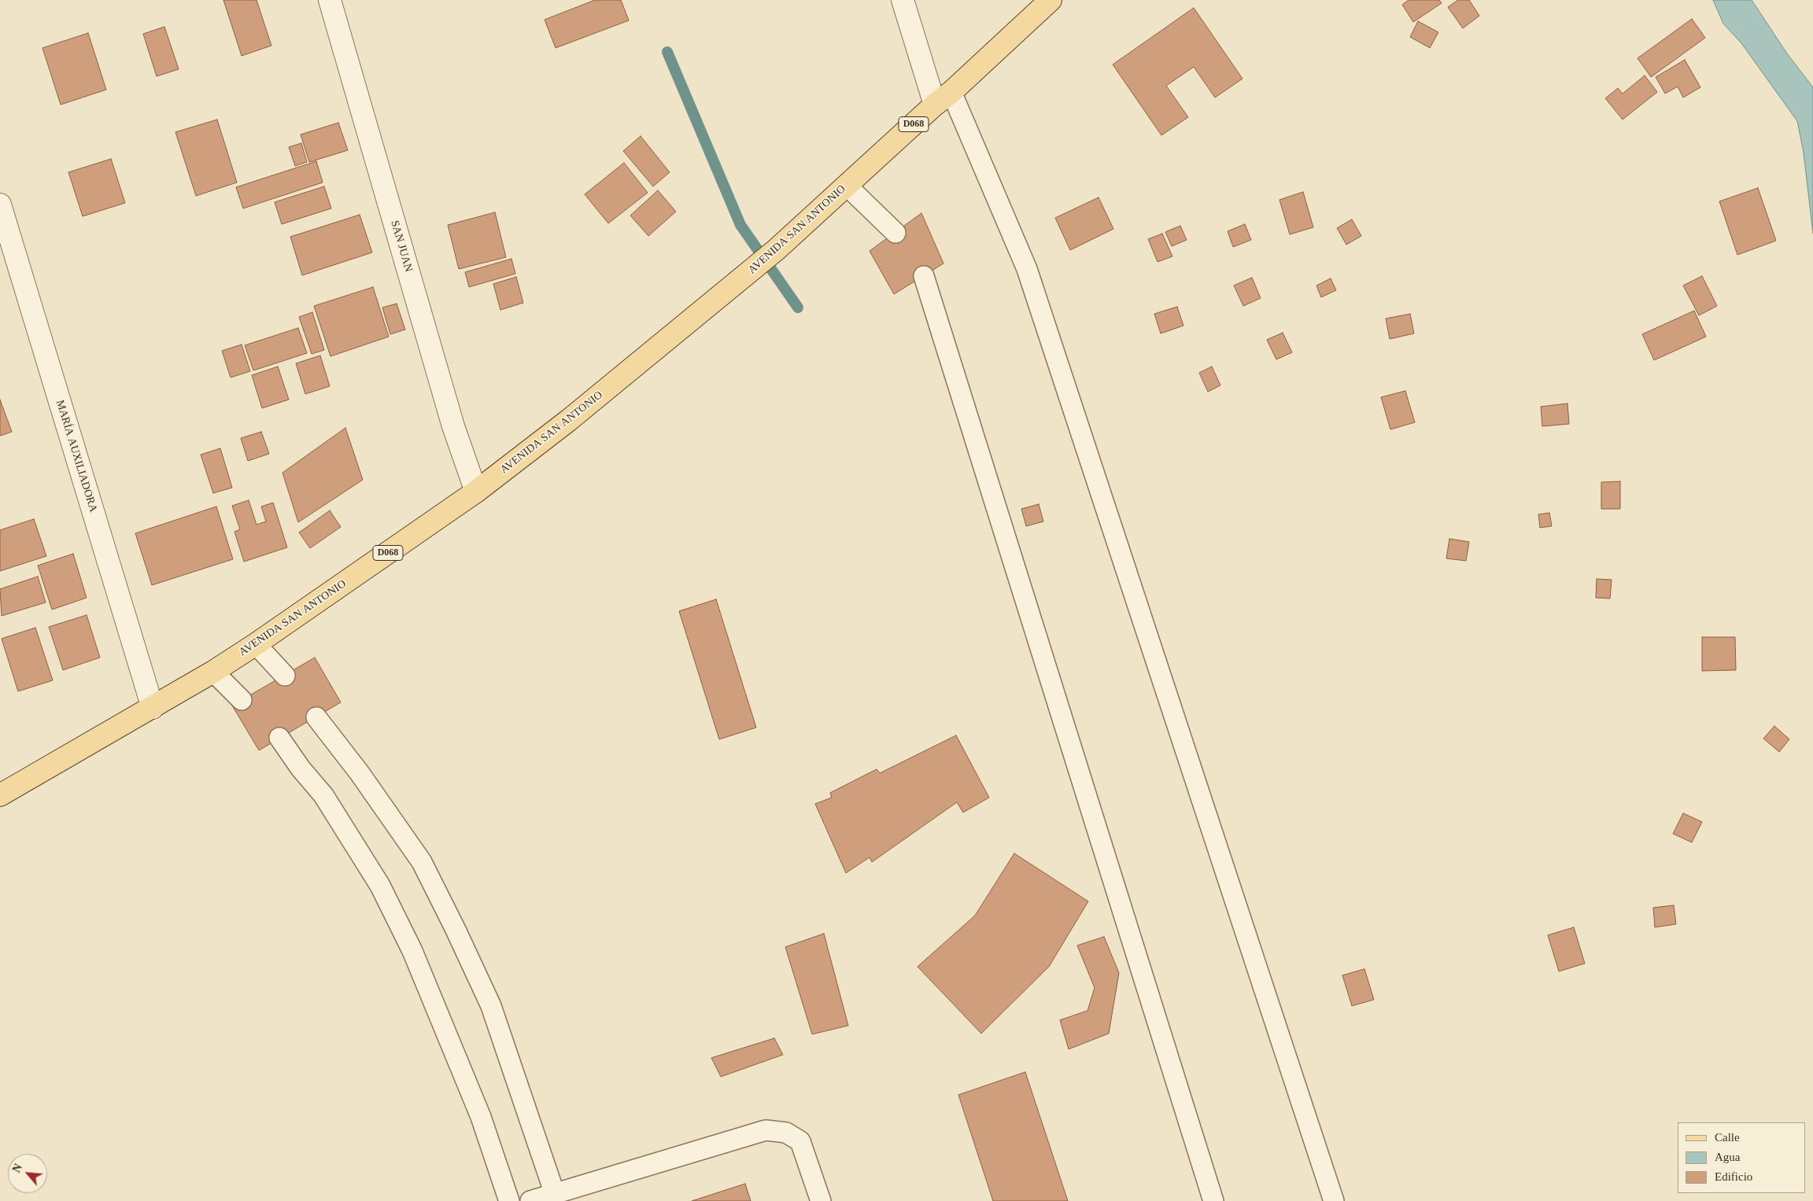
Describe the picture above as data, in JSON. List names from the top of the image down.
{
  "streets": {
    "main road": ["D068", "AVENIDA SAN ANTONIO"],
    "street": ["SAN JUAN", "MARÍA AUXILIADORA"]
  },
  "crossings": [
    ["AVENIDA SAN ANTONIO", "SAN JUAN"],
    ["AVENIDA SAN ANTONIO", "MARÍA AUXILIADORA"]
  ],
  "legend": ["Calle", "Agua", "Edificio"],
  "north": "top left"
}
